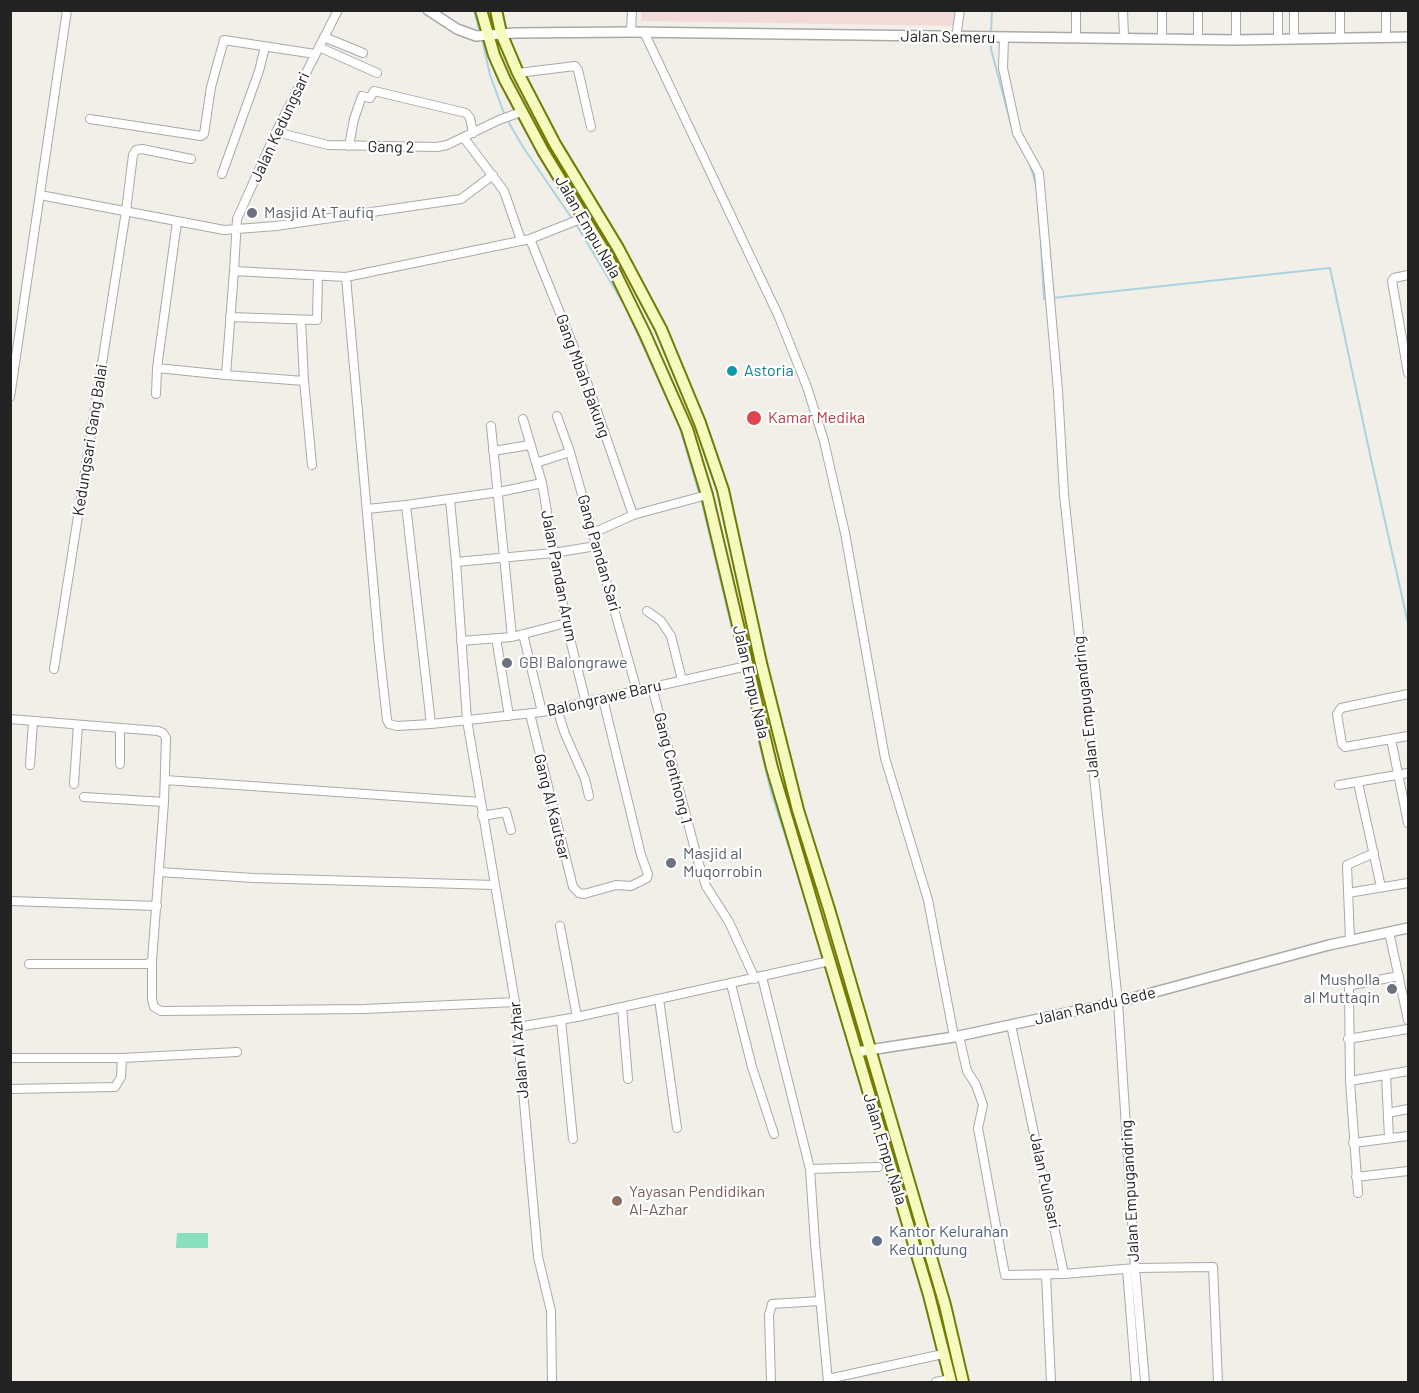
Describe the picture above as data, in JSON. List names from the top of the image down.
{
  "streets": {
    "main road": ["Jalan Empu Nala"],
    "street": [
      "Jalan Semeru",
      "Jalan Kedungsari",
      "Gang 2",
      "Gang Mbah Bakung",
      "Kedungsari Gang Balai",
      "Gang Pandan Sari",
      "Jalan Pandan Arum",
      "Balongrawe Baru",
      "Jalan Empugandring",
      "Gang Centhong 1",
      "Gang Al Kautsar",
      "Jalan Randu Gede",
      "Jalan Al Azhar",
      "Jalan Pulosari"
    ]
  },
  "crossings": [
    ["Jalan Semeru", "Jalan Empu Nala"],
    ["Jalan Semeru", "Jalan Empugandring"],
    ["Jalan Kedungsari", "Gang 2"],
    ["Gang 2", "Jalan Empu Nala"],
    ["Gang 2", "Gang Mbah Bakung"],
    ["Jalan Empu Nala", "Balongrawe Baru"],
    ["Jalan Empu Nala", "Jalan Randu Gede"],
    ["Gang Pandan Sari", "Balongrawe Baru"],
    ["Jalan Pandan Arum", "Balongrawe Baru"],
    ["Balongrawe Baru", "Gang Centhong 1"],
    ["Balongrawe Baru", "Gang Al Kautsar"],
    ["Balongrawe Baru", "Jalan Al Azhar"],
    ["Jalan Empugandring", "Jalan Randu Gede"],
    ["Jalan Randu Gede", "Jalan Pulosari"]
  ],
  "places": [
    "Masjid At Taufiq",
    "Astoria",
    "Kamar Medika",
    "GBI Balongrawe",
    "Masjid al Muqorrobin",
    "Musholla al Muttaqin",
    "Yayasan Pendidikan Al-Azhar",
    "Kantor Kelurahan Kedundung"
  ]
}
